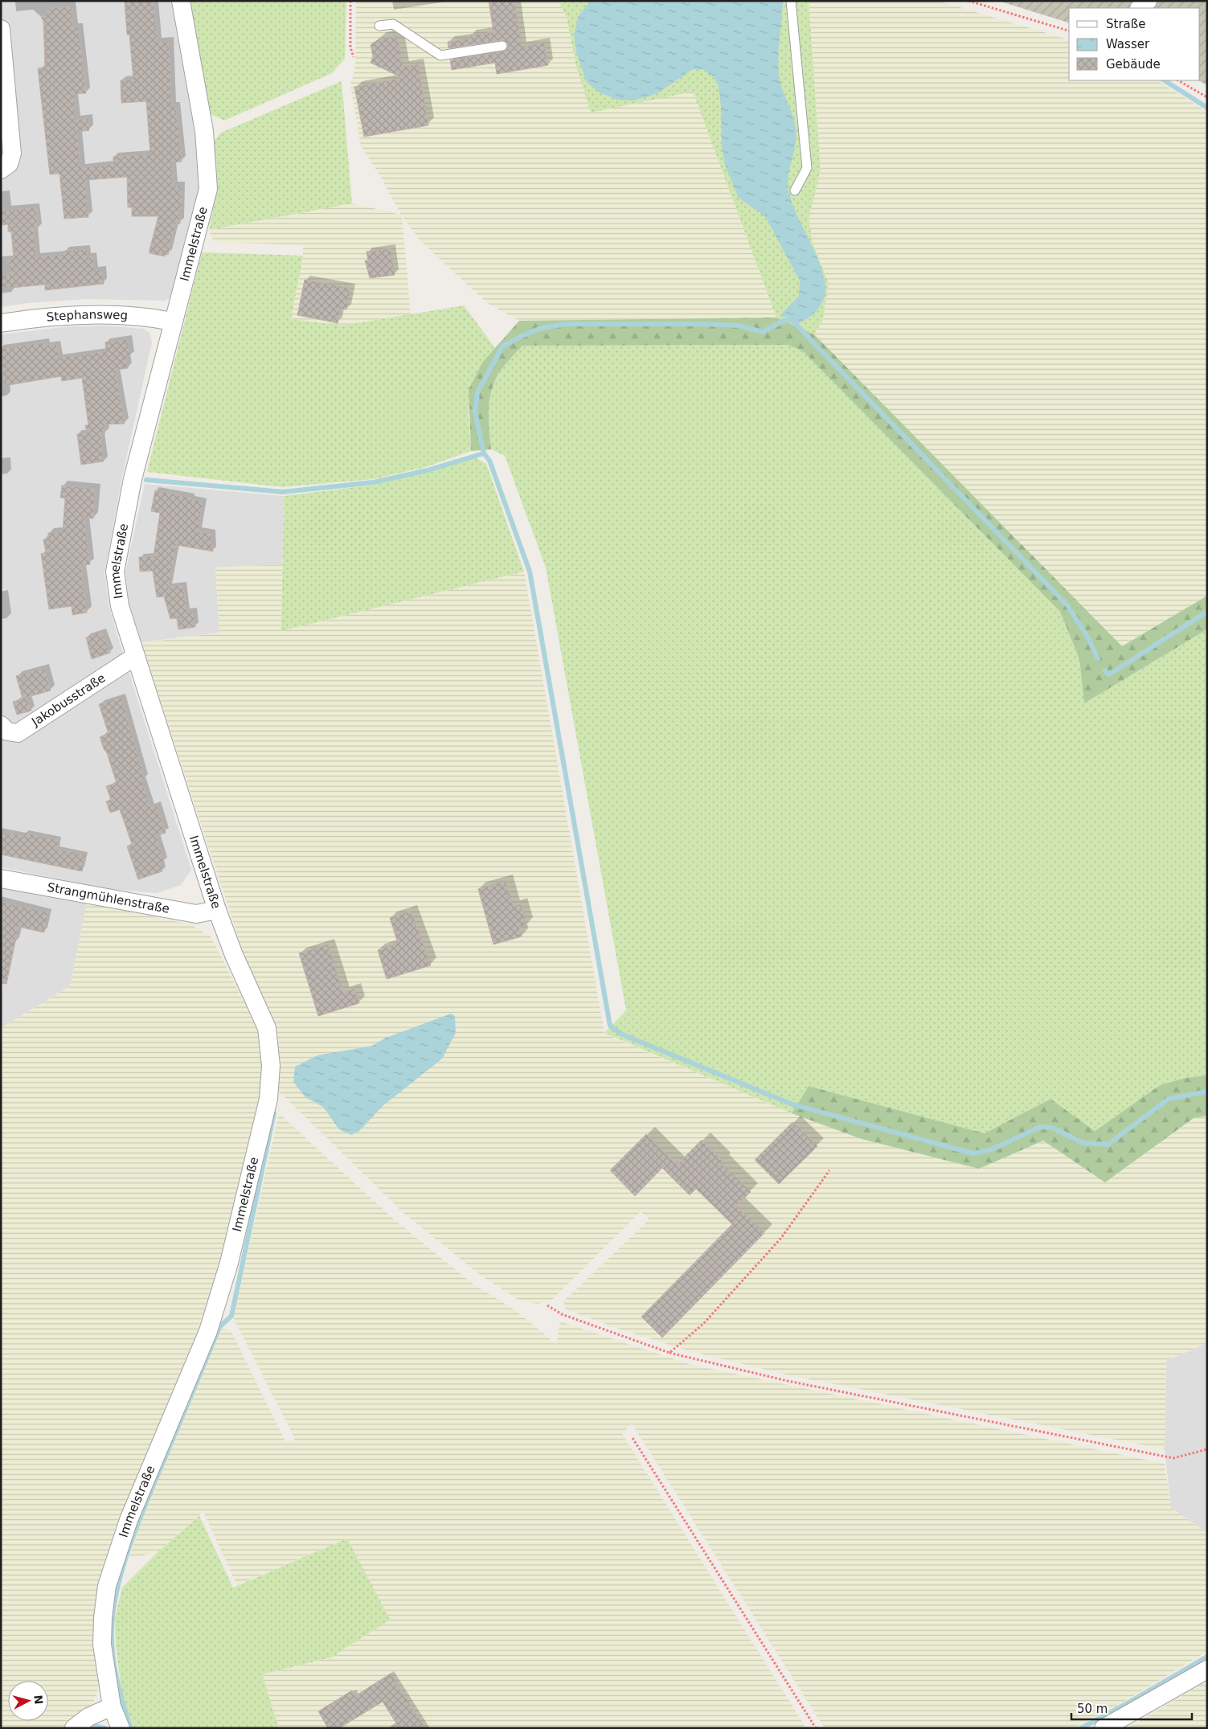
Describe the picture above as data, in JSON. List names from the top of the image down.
{
  "streets": {
    "street": [
      "Immelstraße",
      "Stephansweg",
      "Jakobusstraße",
      "Strangmühlenstraße"
    ]
  },
  "crossings": [
    ["Immelstraße", "Stephansweg"],
    ["Immelstraße", "Jakobusstraße"],
    ["Immelstraße", "Strangmühlenstraße"]
  ],
  "legend": ["Straße", "Wasser", "Gebäude"],
  "scale_bar": "50 m",
  "north": "right"
}
